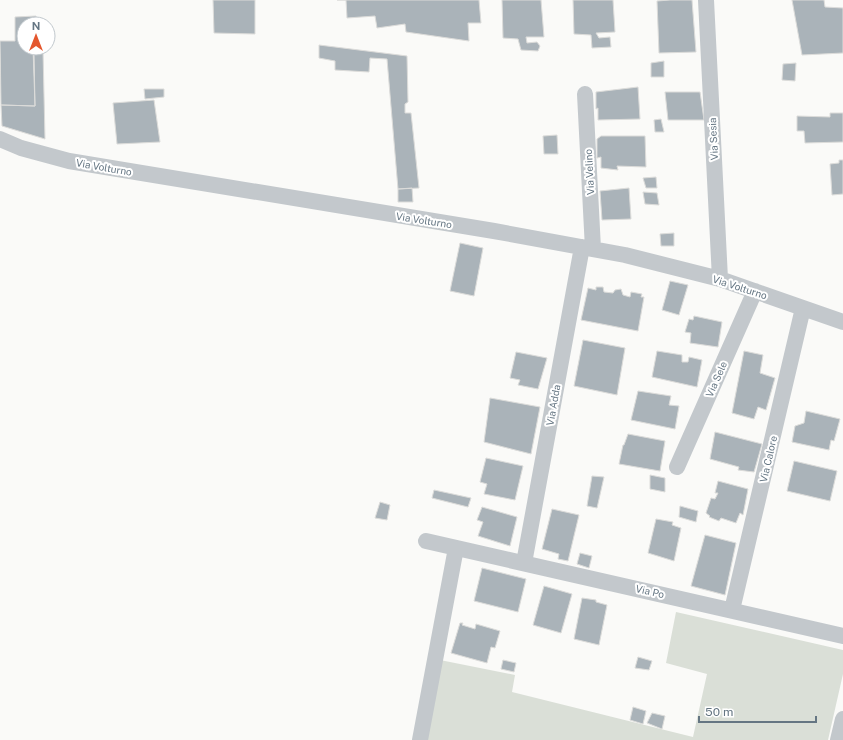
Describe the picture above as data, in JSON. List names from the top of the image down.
{
  "streets": {
    "street": [
      "Via Sesia",
      "Via Volturno",
      "Via Velino",
      "Via Sele",
      "Via Adda",
      "Via Calore",
      "Via Po"
    ]
  },
  "crossings": [
    ["Via Sesia", "Via Volturno"],
    ["Via Volturno", "Via Velino"],
    ["Via Volturno", "Via Sele"],
    ["Via Volturno", "Via Adda"],
    ["Via Volturno", "Via Calore"],
    ["Via Velino", "Via Adda"],
    ["Via Adda", "Via Po"],
    ["Via Calore", "Via Po"]
  ],
  "scale_bar": "50 m",
  "north": "top"
}
